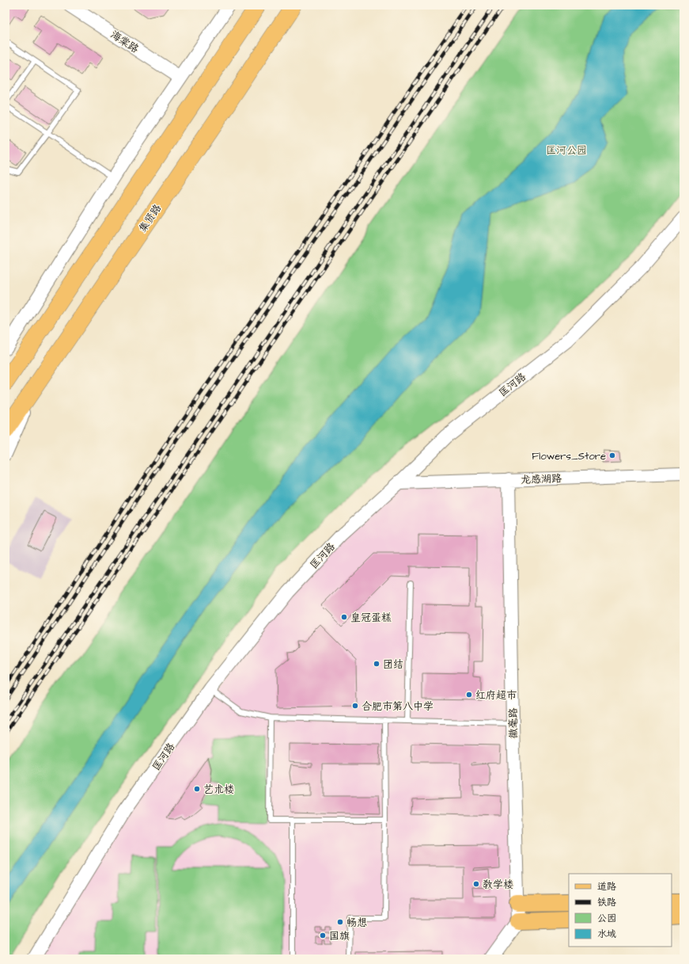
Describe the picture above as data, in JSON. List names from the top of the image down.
{
  "streets": {
    "highway": ["集贤路"],
    "street": [
      "海棠路",
      "匡河路",
      "龙感湖路",
      "徽毫路"
    ]
  },
  "crossings": [
    ["匡河路", "龙感湖路"],
    ["龙感湖路", "徽毫路"]
  ],
  "parks": ["匡河公园"],
  "places": [
    "Flowers_Store",
    "皇冠蛋糕",
    "团结",
    "红府超市",
    "合肥市第八中学",
    "艺术楼",
    "教学楼",
    "畅想",
    "国旗"
  ],
  "legend": [
    "道路",
    "铁路",
    "公园",
    "水域"
  ]
}
